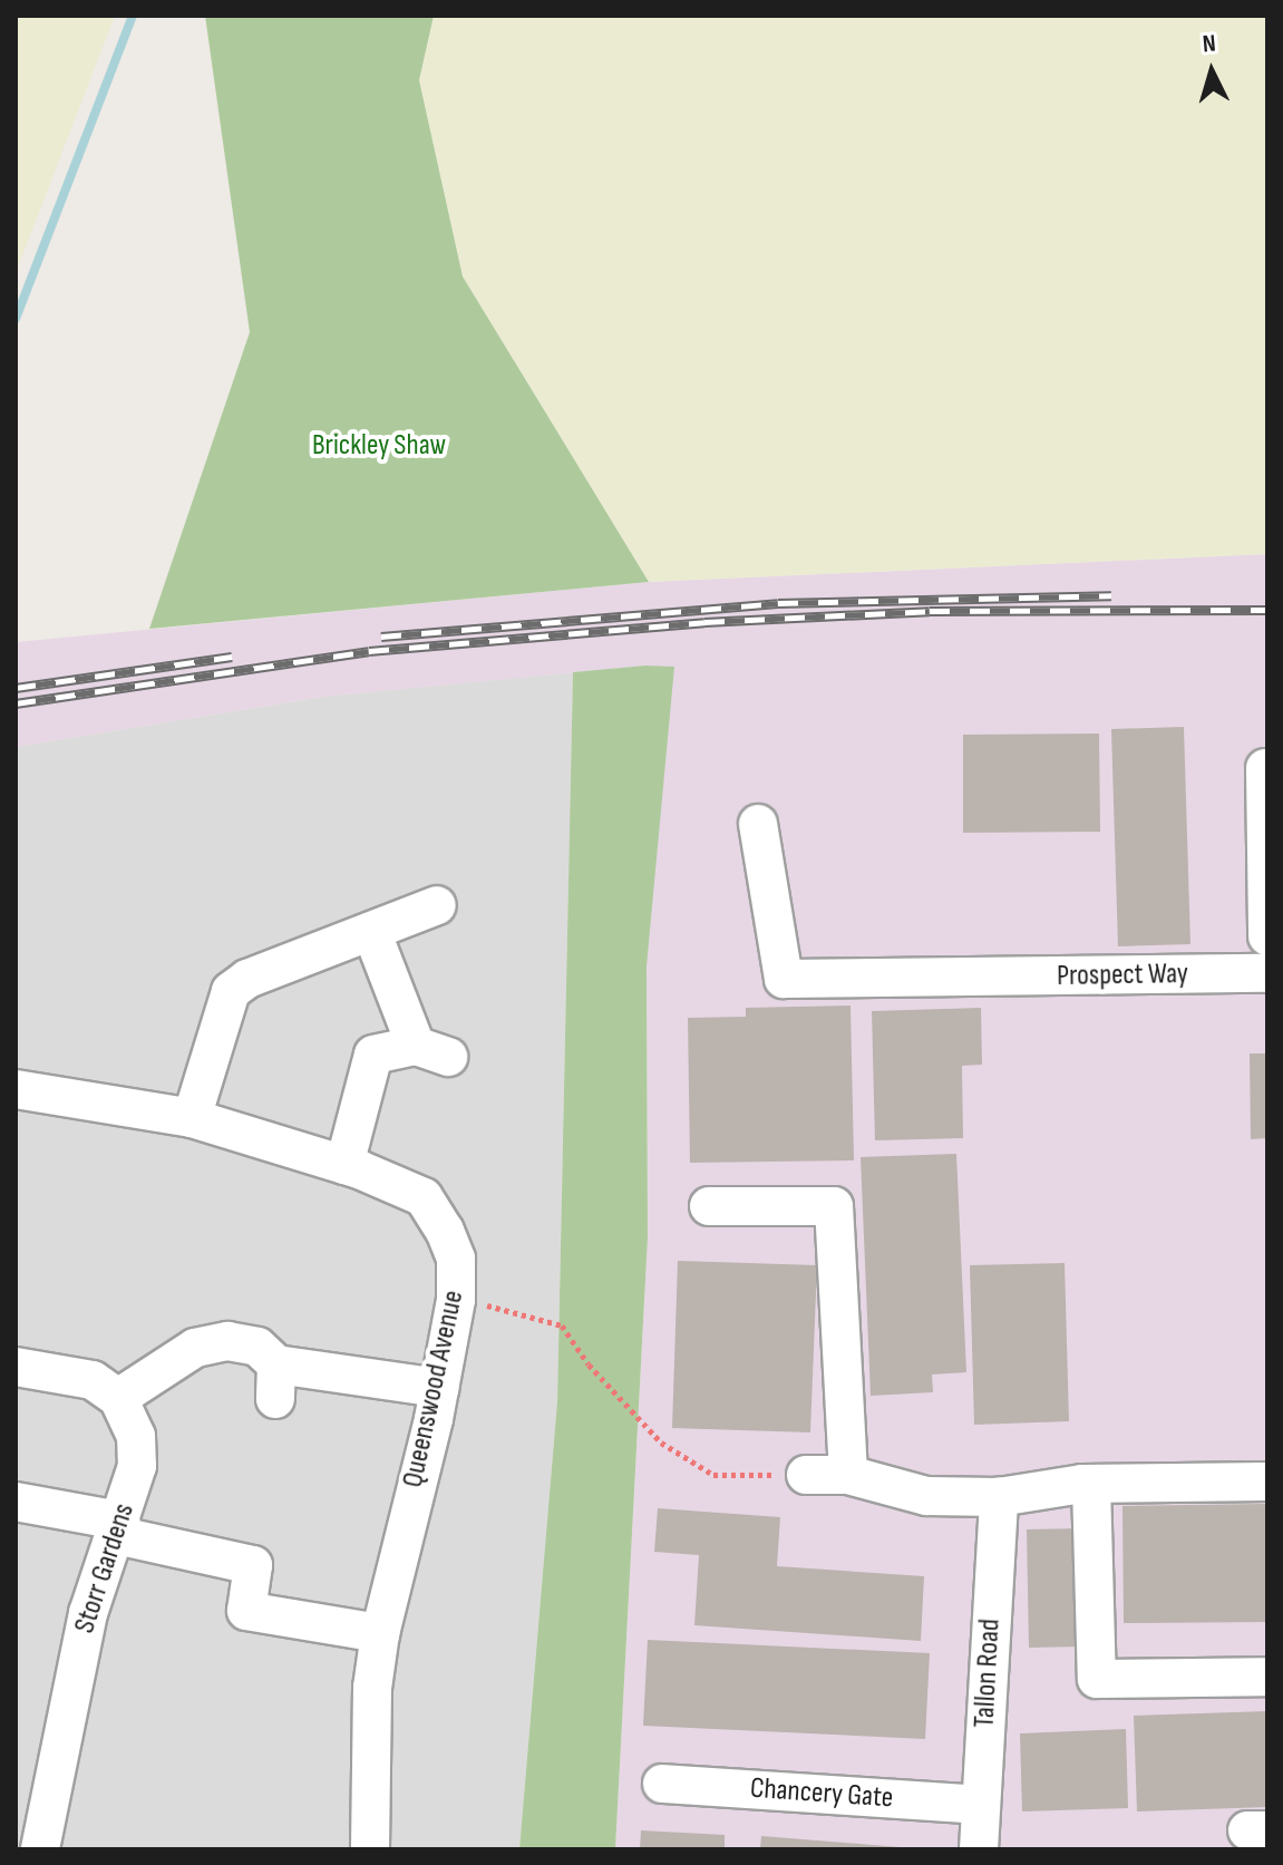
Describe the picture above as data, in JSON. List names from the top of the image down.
{
  "streets": {
    "street": [
      "Prospect Way",
      "Queenswood Avenue",
      "Storr Gardens",
      "Tallon Road",
      "Chancery Gate"
    ]
  },
  "crossings": [
    ["Tallon Road", "Chancery Gate"]
  ],
  "parks": ["Brickley Shaw"],
  "north": "top"
}
